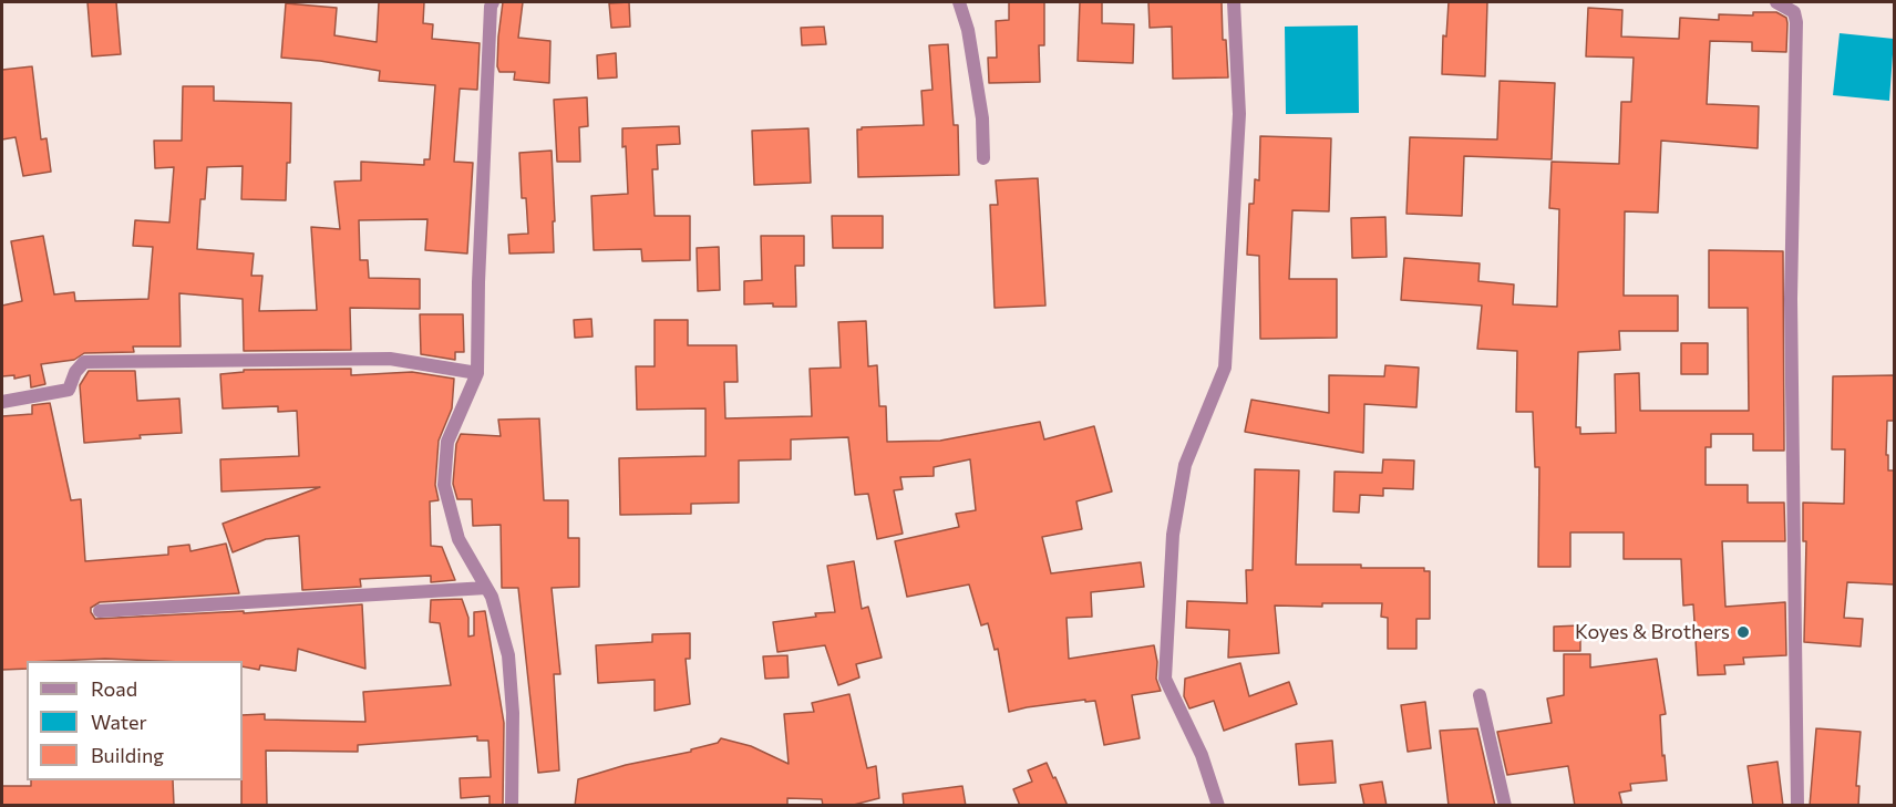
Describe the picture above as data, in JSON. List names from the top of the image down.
{
  "places": ["Koyes & Brothers"],
  "legend": ["Road", "Water", "Building"]
}
